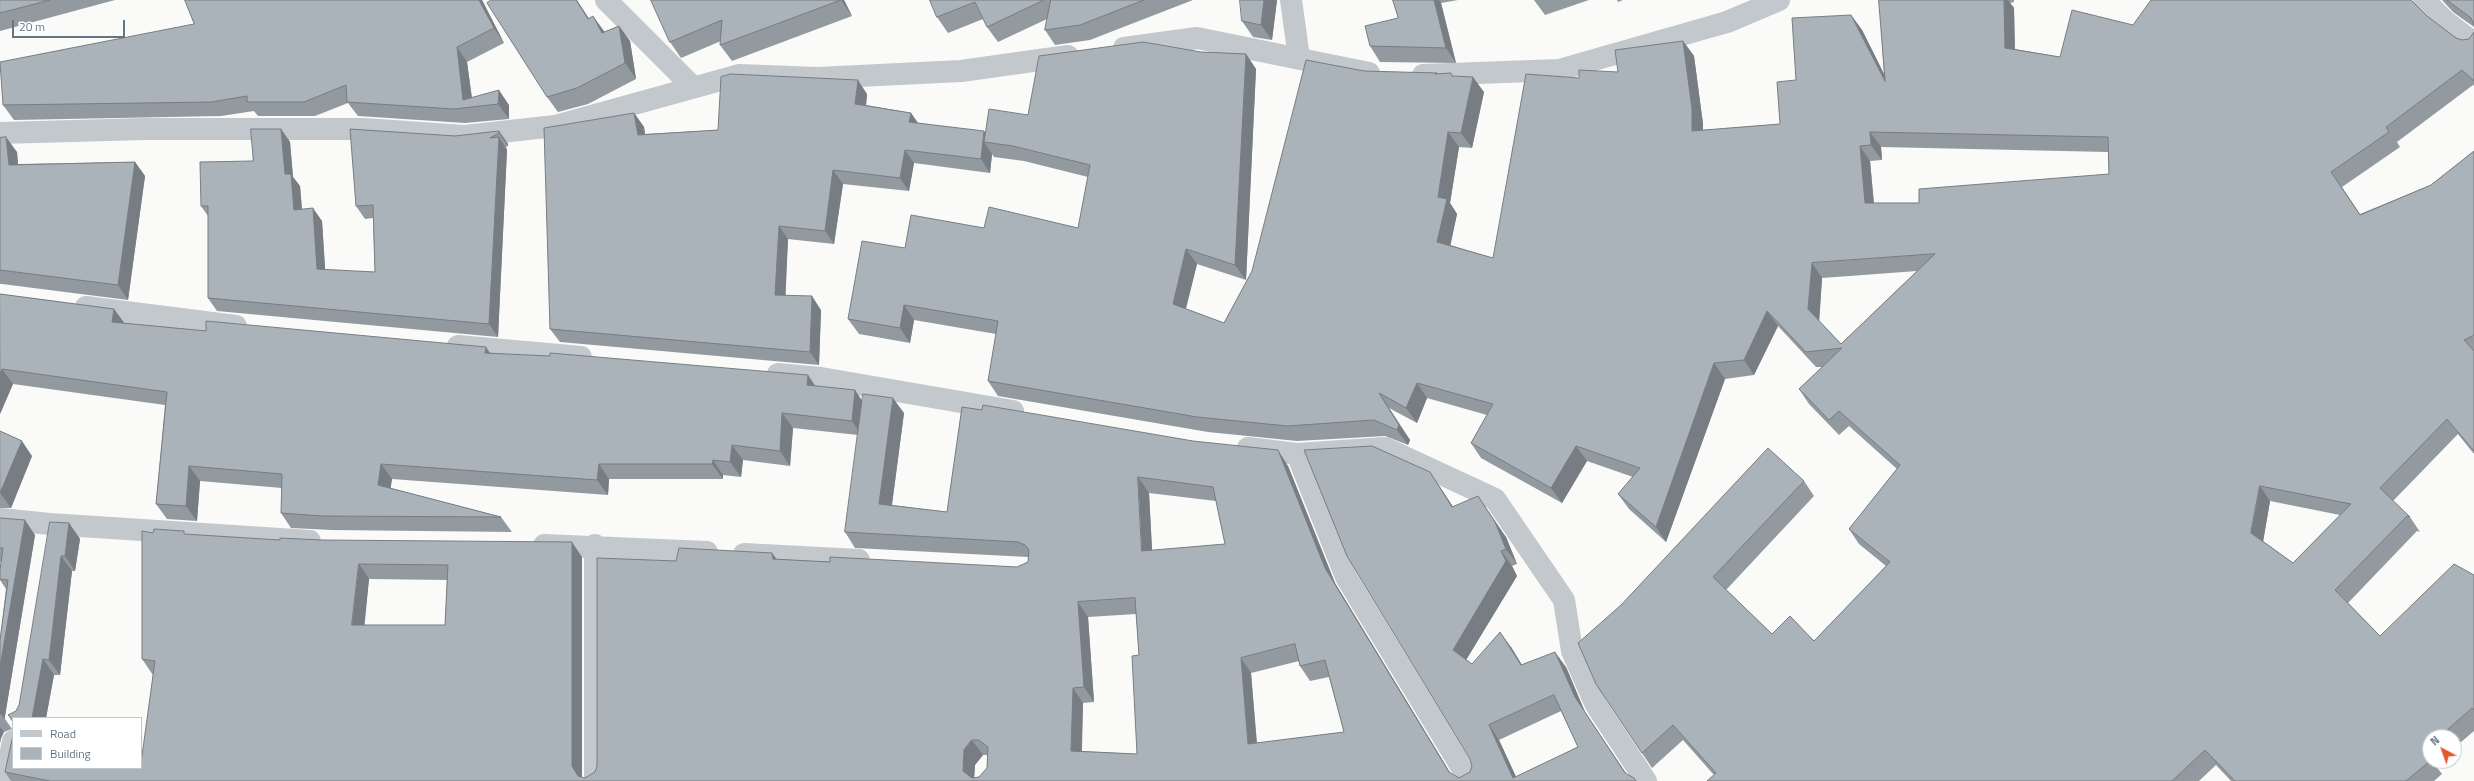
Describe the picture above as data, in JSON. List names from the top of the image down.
{
  "legend": ["Road", "Building"],
  "scale_bar": "20 m",
  "north": "top left"
}
